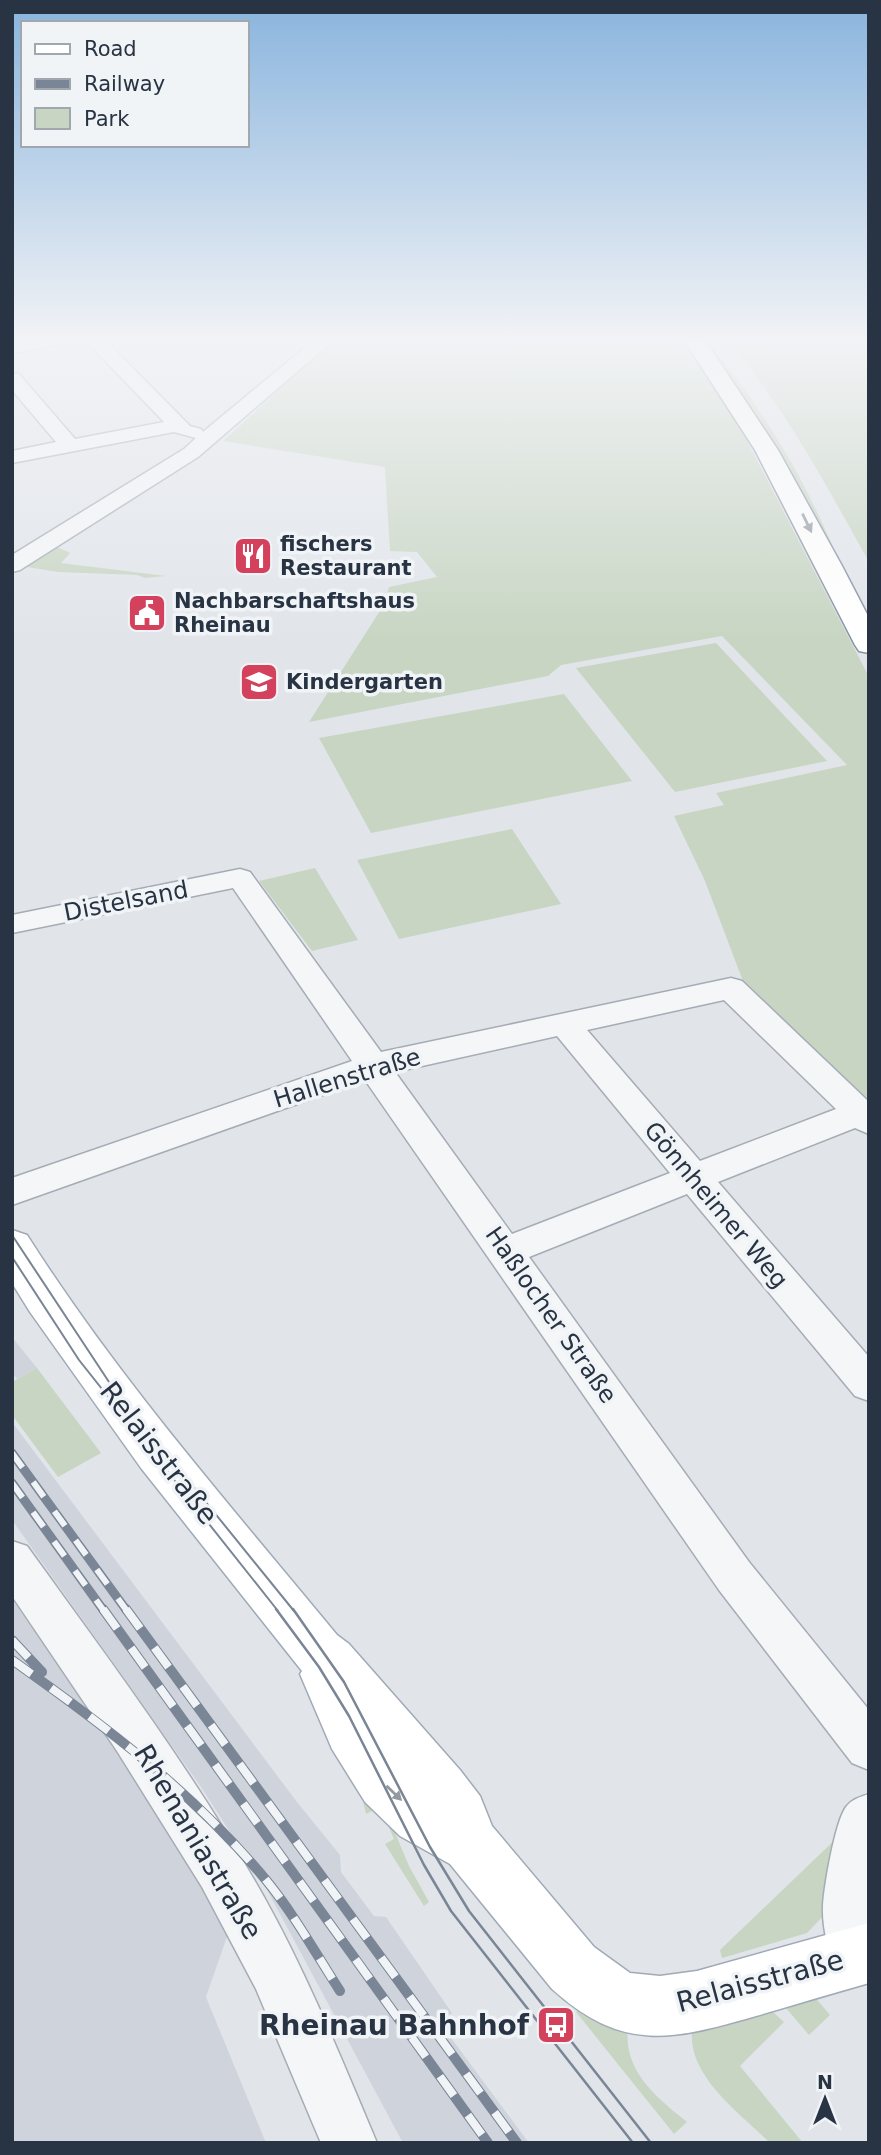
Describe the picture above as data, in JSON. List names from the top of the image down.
{
  "streets": {
    "main road": ["Relaisstraße"],
    "street": [
      "Distelsand",
      "Hallenstraße",
      "Gönnheimer Weg",
      "Haßlocher Straße",
      "Rhenaniastraße"
    ]
  },
  "crossings": [
    ["Distelsand", "Haßlocher Straße"],
    ["Hallenstraße", "Gönnheimer Weg"],
    ["Hallenstraße", "Haßlocher Straße"]
  ],
  "places": {
    "restaurant": ["fischers Restaurant"],
    "public building": ["Nachbarschaftshaus Rheinau"],
    "school or university": ["Kindergarten"],
    "bus stop": ["Rheinau Bahnhof"]
  },
  "legend": ["Road", "Railway", "Park"],
  "north": "top"
}
